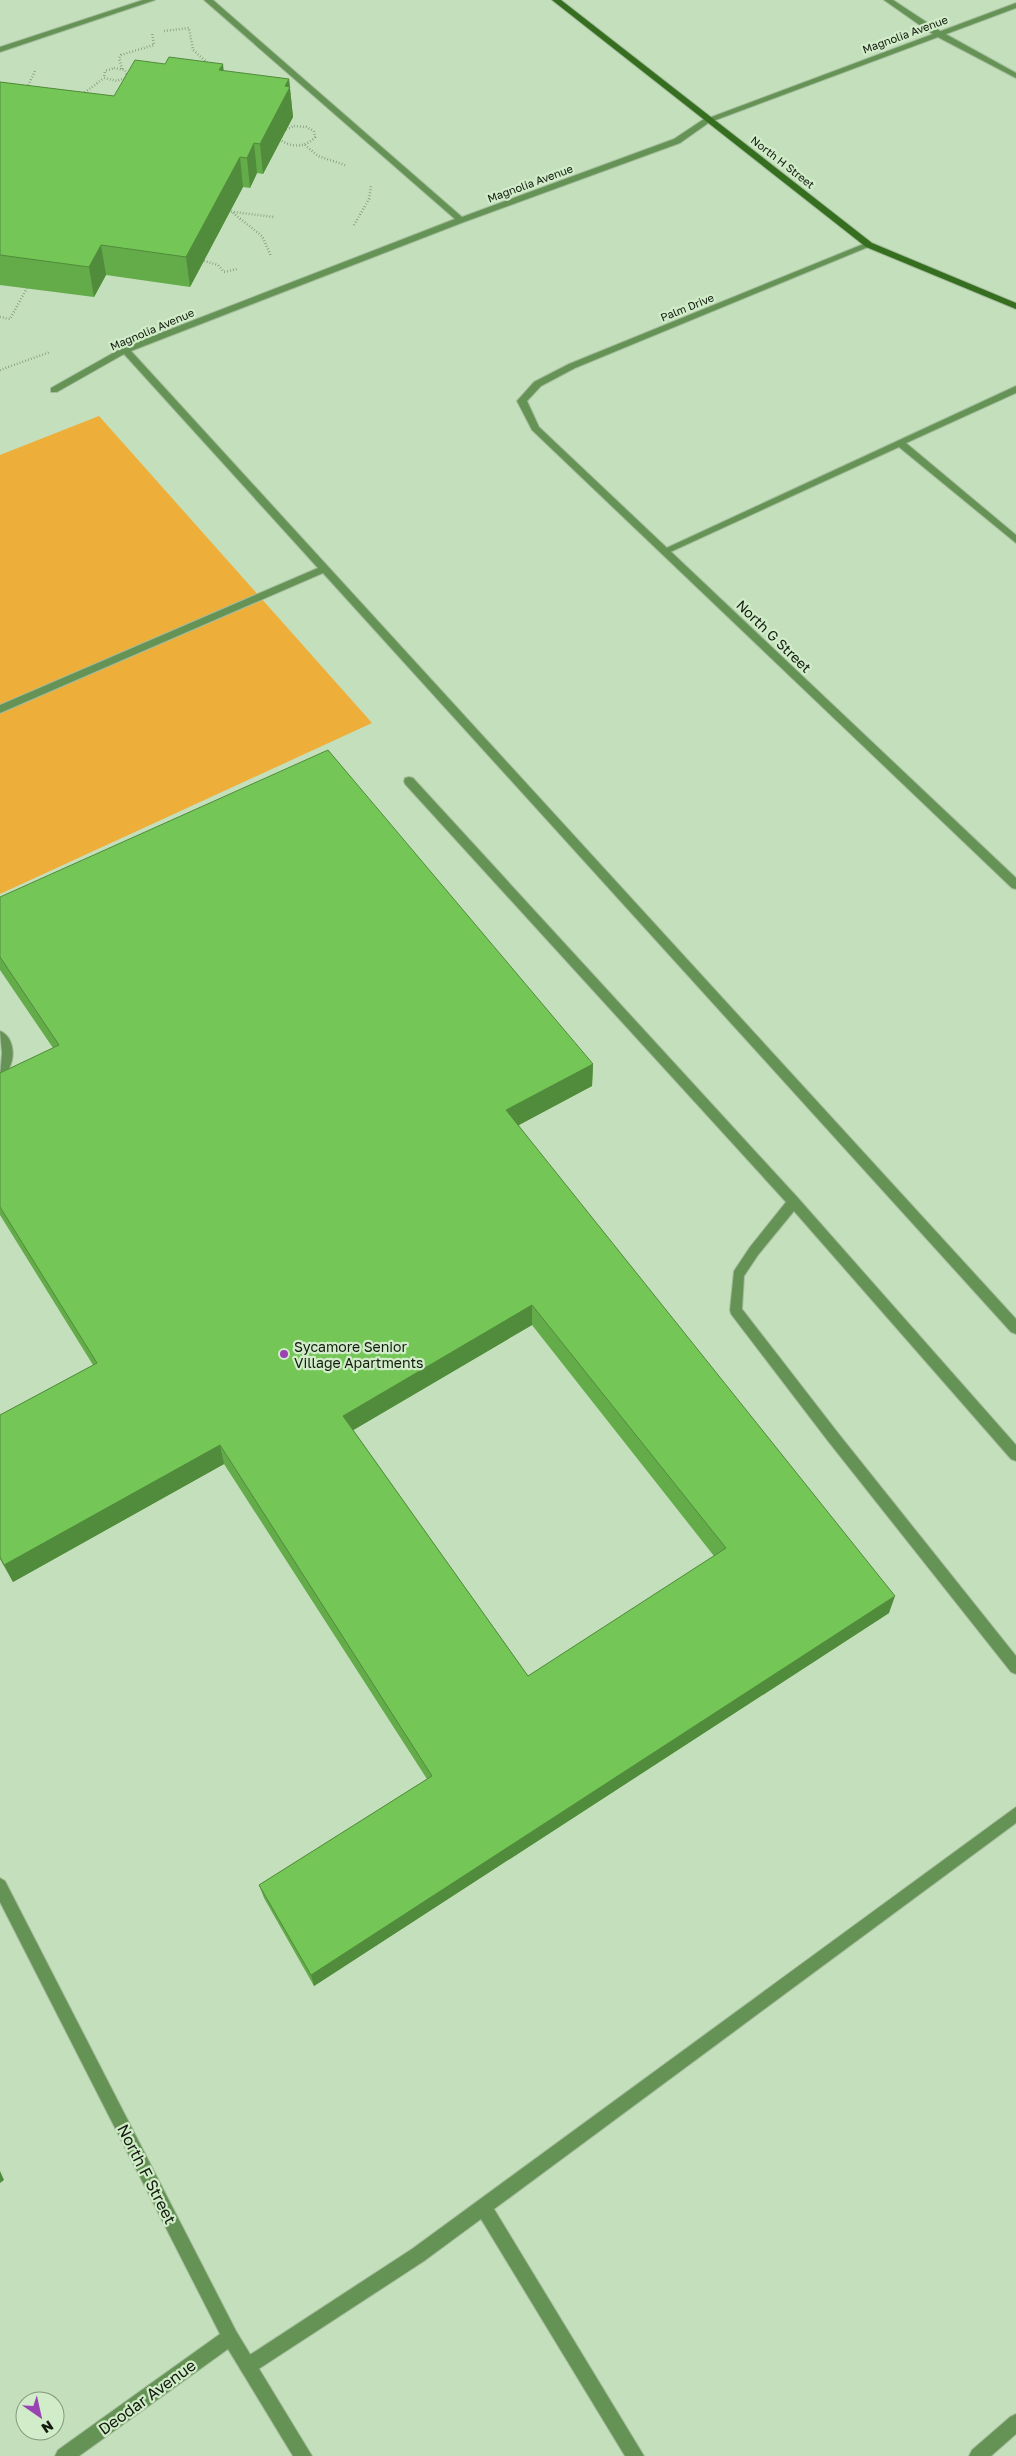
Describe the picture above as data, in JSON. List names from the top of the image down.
{
  "streets": {
    "street": [
      "Magnolia Avenue",
      "North H Street",
      "Palm Drive",
      "North G Street",
      "North F Street",
      "Deodar Avenue"
    ]
  },
  "crossings": [
    ["Magnolia Avenue", "North H Street"],
    ["North H Street", "Palm Drive"],
    ["Palm Drive", "North G Street"],
    ["North F Street", "Deodar Avenue"]
  ],
  "places": ["Sycamore Senior Village Apartments"],
  "north": "bottom right"
}
